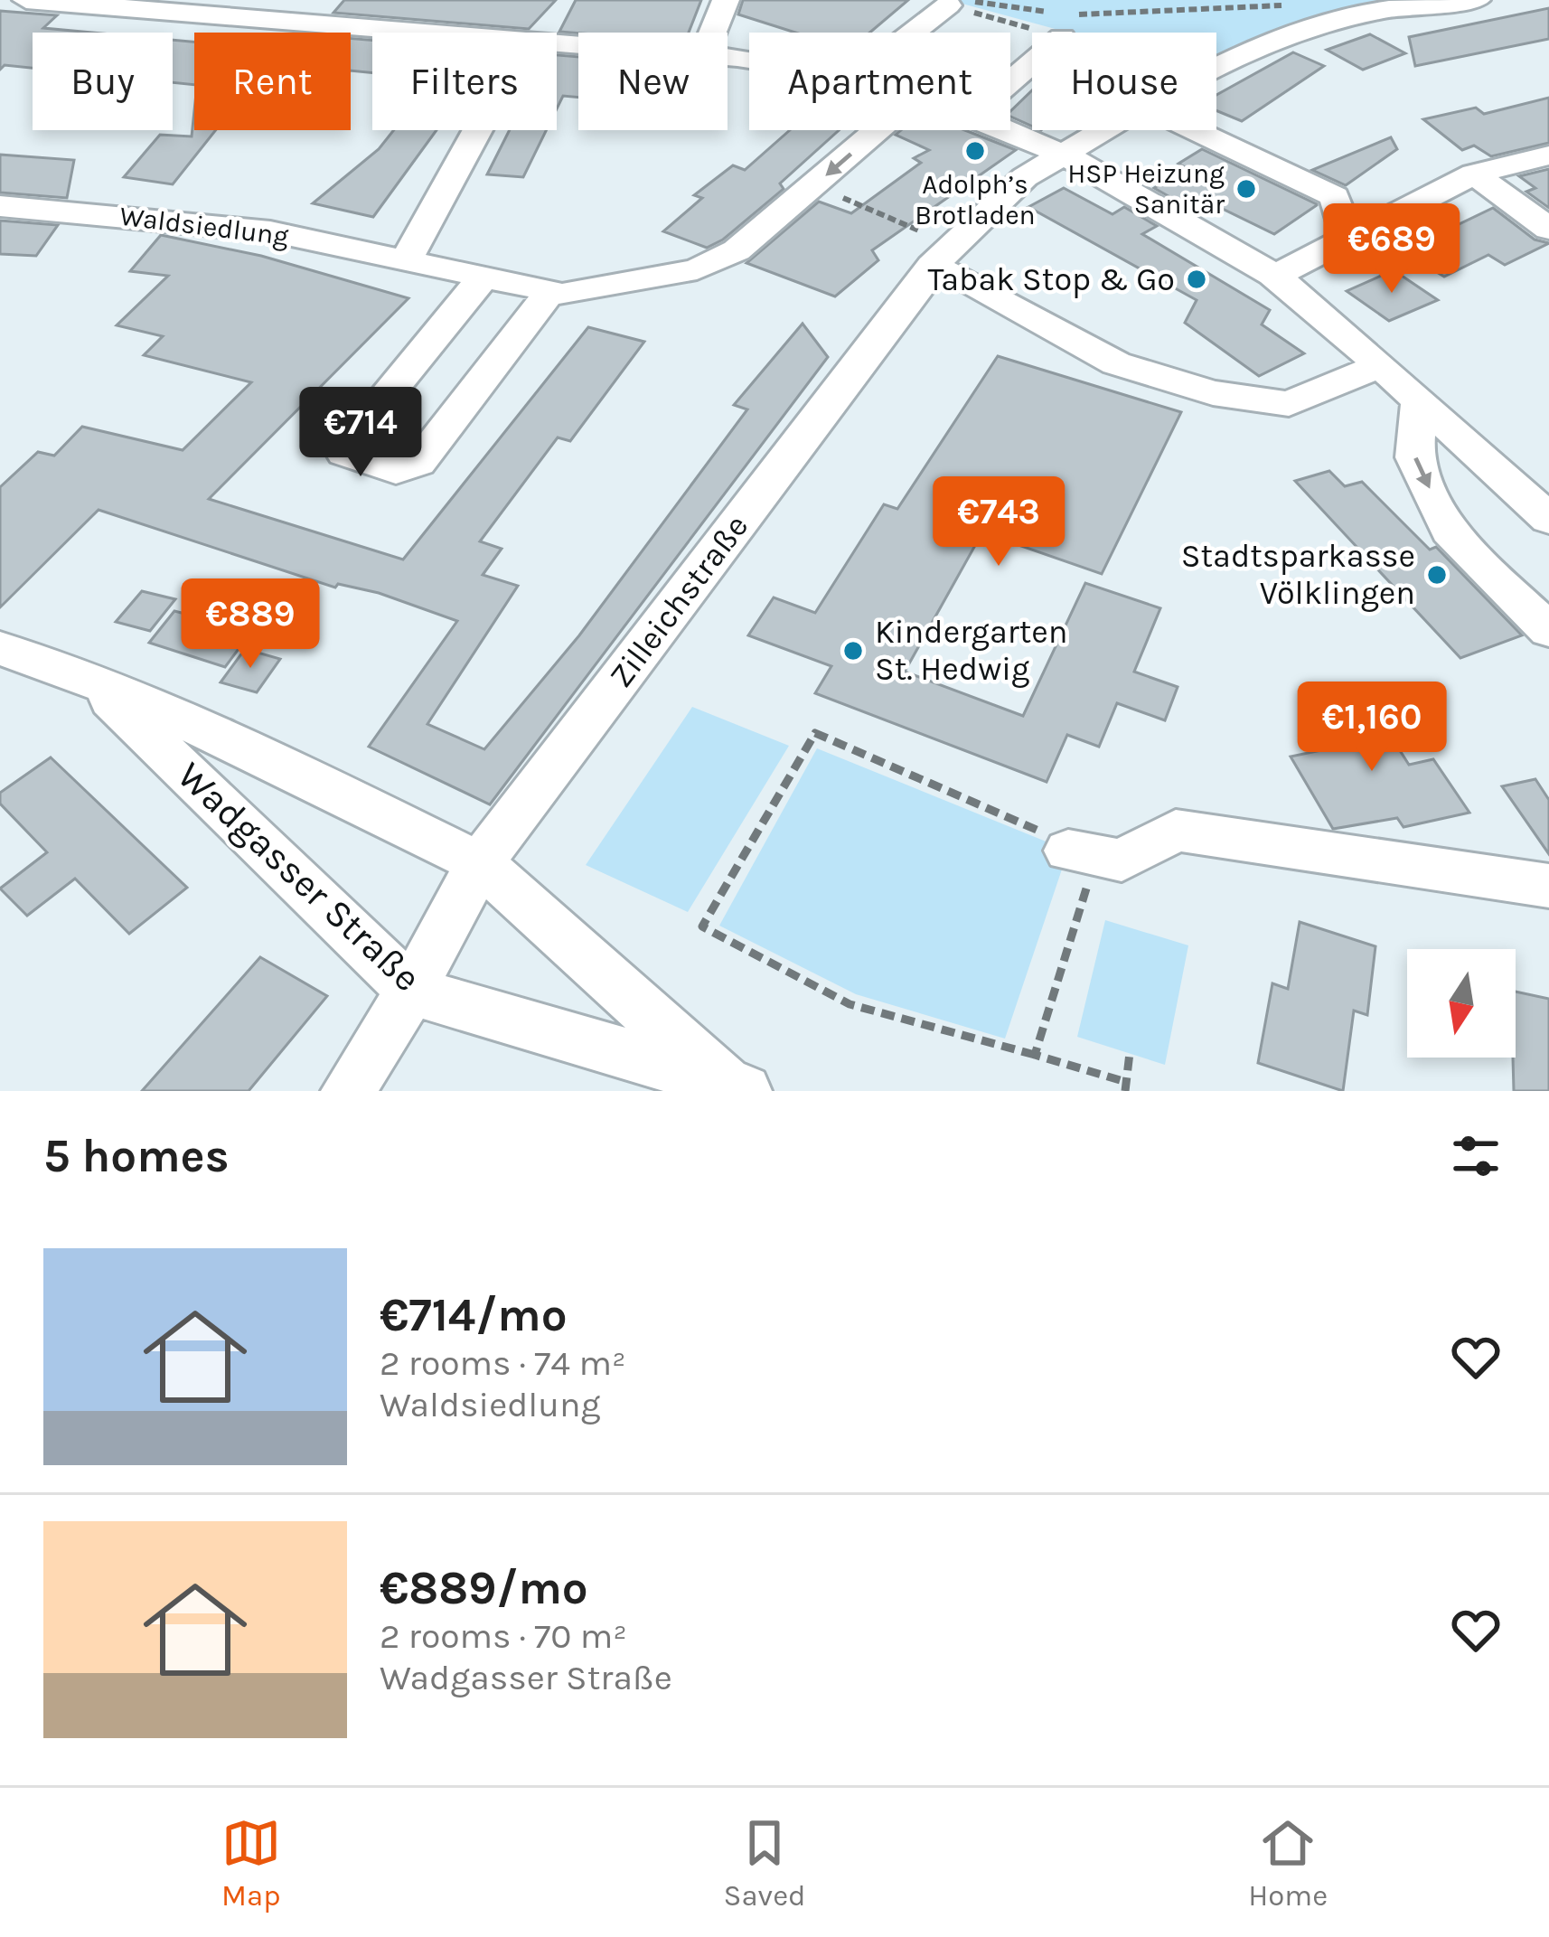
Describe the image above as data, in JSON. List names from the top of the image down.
{
  "streets": {
    "street": ["Waldsiedlung", "Zilleichstraße", "Wadgasser Straße"]
  },
  "crossings": [
    ["Zilleichstraße", "Wadgasser Straße"]
  ],
  "places": [
    "Adolph’s Brotladen",
    "HSP Heizung Sanitär",
    "Tabak Stop & Go",
    "Stadtsparkasse Völklingen",
    "Kindergarten St. Hedwig"
  ],
  "north": "bottom",
  "page": {
    "chip": [
      "Buy",
      "Rent",
      "Filters",
      "New",
      "Apartment",
      "House"
    ],
    "price": [
      "€689",
      "€714",
      "€743",
      "€889",
      "€1,160"
    ],
    "heading": "5 homes",
    "list": [
      {
        "name": "€714/mo",
        "note": "2 rooms · 74 m² · Waldsiedlung"
      },
      {
        "name": "€889/mo",
        "note": "2 rooms · 70 m² · Wadgasser Straße"
      }
    ],
    "tabs": ["Map", "Saved", "Home"]
  }
}
